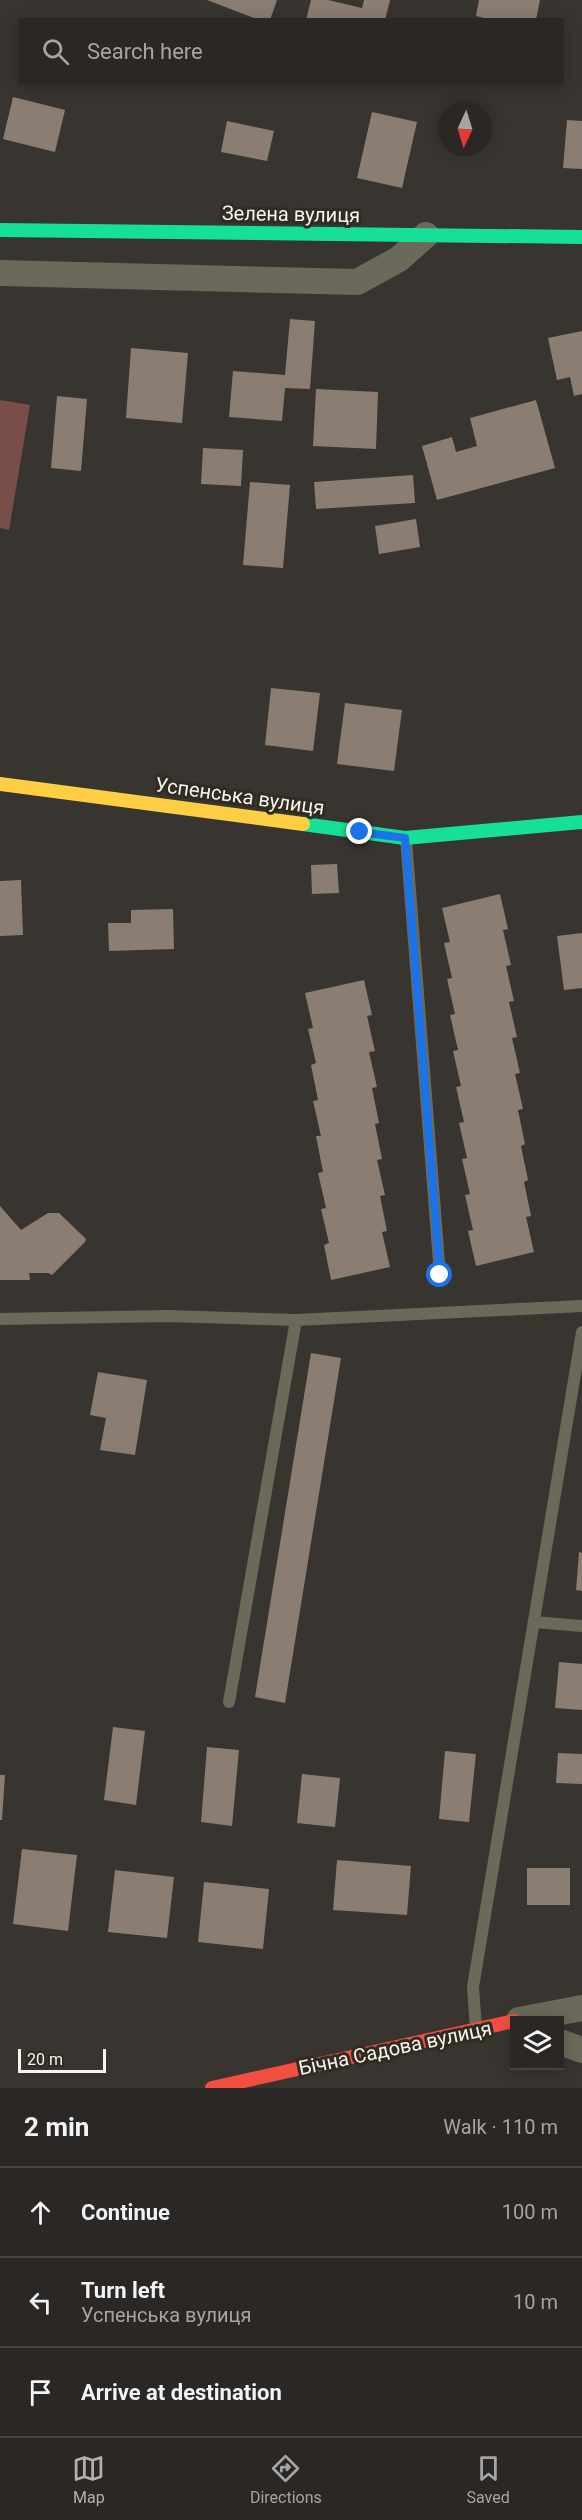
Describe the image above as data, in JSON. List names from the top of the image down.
{
  "streets": {
    "street": ["Зелена вулиця", "Успенська вулиця", "Бічна Садова вулиця"]
  },
  "scale_bar": "20 m",
  "north": "bottom",
  "page": {
    "search": "Search here",
    "scale": "20 m",
    "heading": ["2 min", "Walk · 110 m"],
    "list": [
      ["Continue", "100 m"],
      ["Turn left", "Успенська вулиця", "10 m"],
      "Arrive at destination"
    ],
    "nav": ["Map", "Directions", "Saved"]
  }
}
